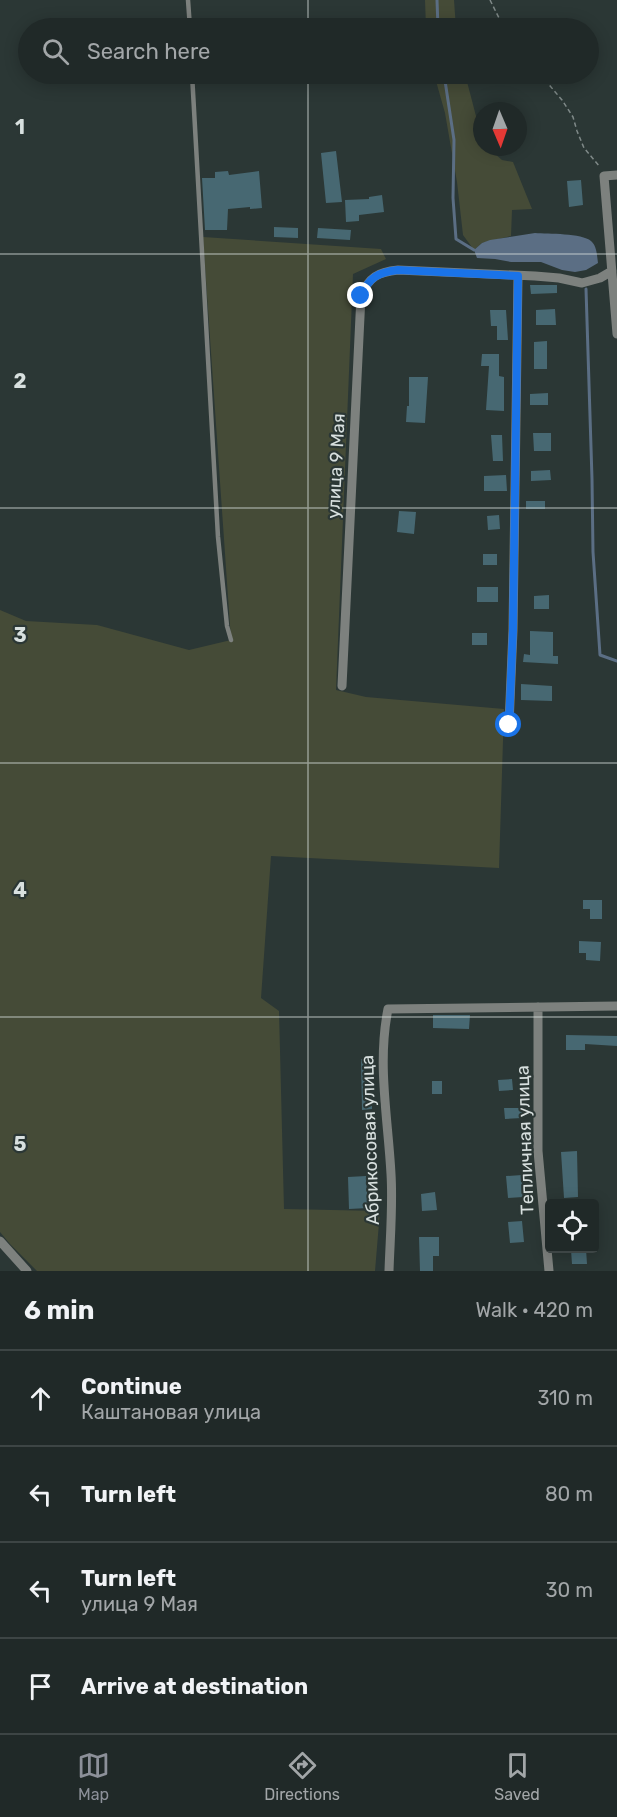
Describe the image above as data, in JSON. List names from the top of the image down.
{
  "streets": {
    "street": ["улица 9 Мая", "Абрикосовая улица", "Тепличная улица"]
  },
  "crossings": [
    ["Абрикосовая улица", "Тепличная улица"]
  ],
  "north": "bottom",
  "page": {
    "search": "Search here",
    "heading": ["6 min", "Walk · 420 m"],
    "list": [
      ["Continue", "Каштановая улица", "310 m"],
      ["Turn left", "80 m"],
      ["Turn left", "улица 9 Мая", "30 m"],
      "Arrive at destination"
    ],
    "nav": ["Map", "Directions", "Saved"]
  },
  "grid": {
    "rows": [
      "1",
      "2",
      "3",
      "4",
      "5"
    ]
  }
}
